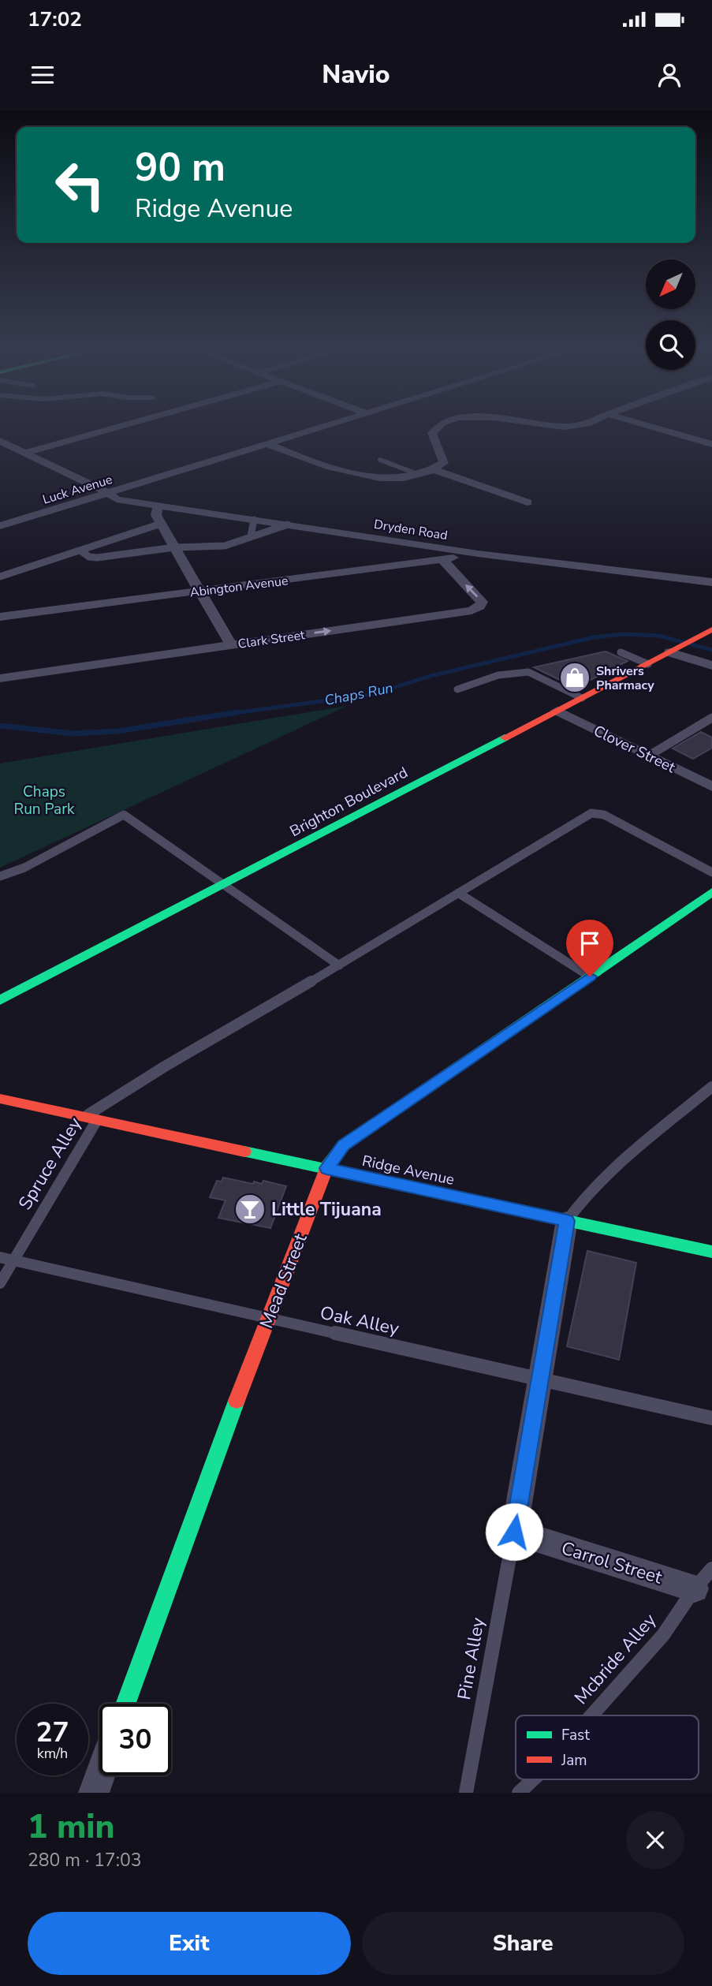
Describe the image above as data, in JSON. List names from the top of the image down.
{
  "streets": {
    "street": [
      "Luck Avenue",
      "Dryden Road",
      "Abington Avenue",
      "Clark Street",
      "Clover Street",
      "Brighton Boulevard",
      "Ridge Avenue",
      "Mead Street",
      "Carrol Street"
    ],
    "lane": [
      "Spruce Alley",
      "Oak Alley",
      "Pine Alley",
      "Mcbride Alley"
    ]
  },
  "crossings": [
    ["Luck Avenue", "Dryden Road"],
    ["Dryden Road", "Abington Avenue"],
    ["Abington Avenue", "Clark Street"],
    ["Clover Street", "Brighton Boulevard"],
    ["Spruce Alley", "Ridge Avenue"],
    ["Spruce Alley", "Oak Alley"],
    ["Ridge Avenue", "Mead Street"],
    ["Mead Street", "Oak Alley"],
    ["Carrol Street", "Pine Alley"],
    ["Carrol Street", "Mcbride Alley"]
  ],
  "water": ["Chaps Run"],
  "parks": ["Chaps Run Park"],
  "places": {
    "shop": ["Shrivers Pharmacy"],
    "bar": ["Little Tijuana"]
  },
  "legend": ["Fast", "Jam"],
  "north": "bottom left",
  "page": {
    "status": "17:02",
    "header": "Navio",
    "turn": ["90 m", "Ridge Avenue"],
    "speed": "27 km/h",
    "limit": "30",
    "heading": ["1 min", "280 m · 17:03"],
    "buttons": ["Exit", "Share"]
  }
}
